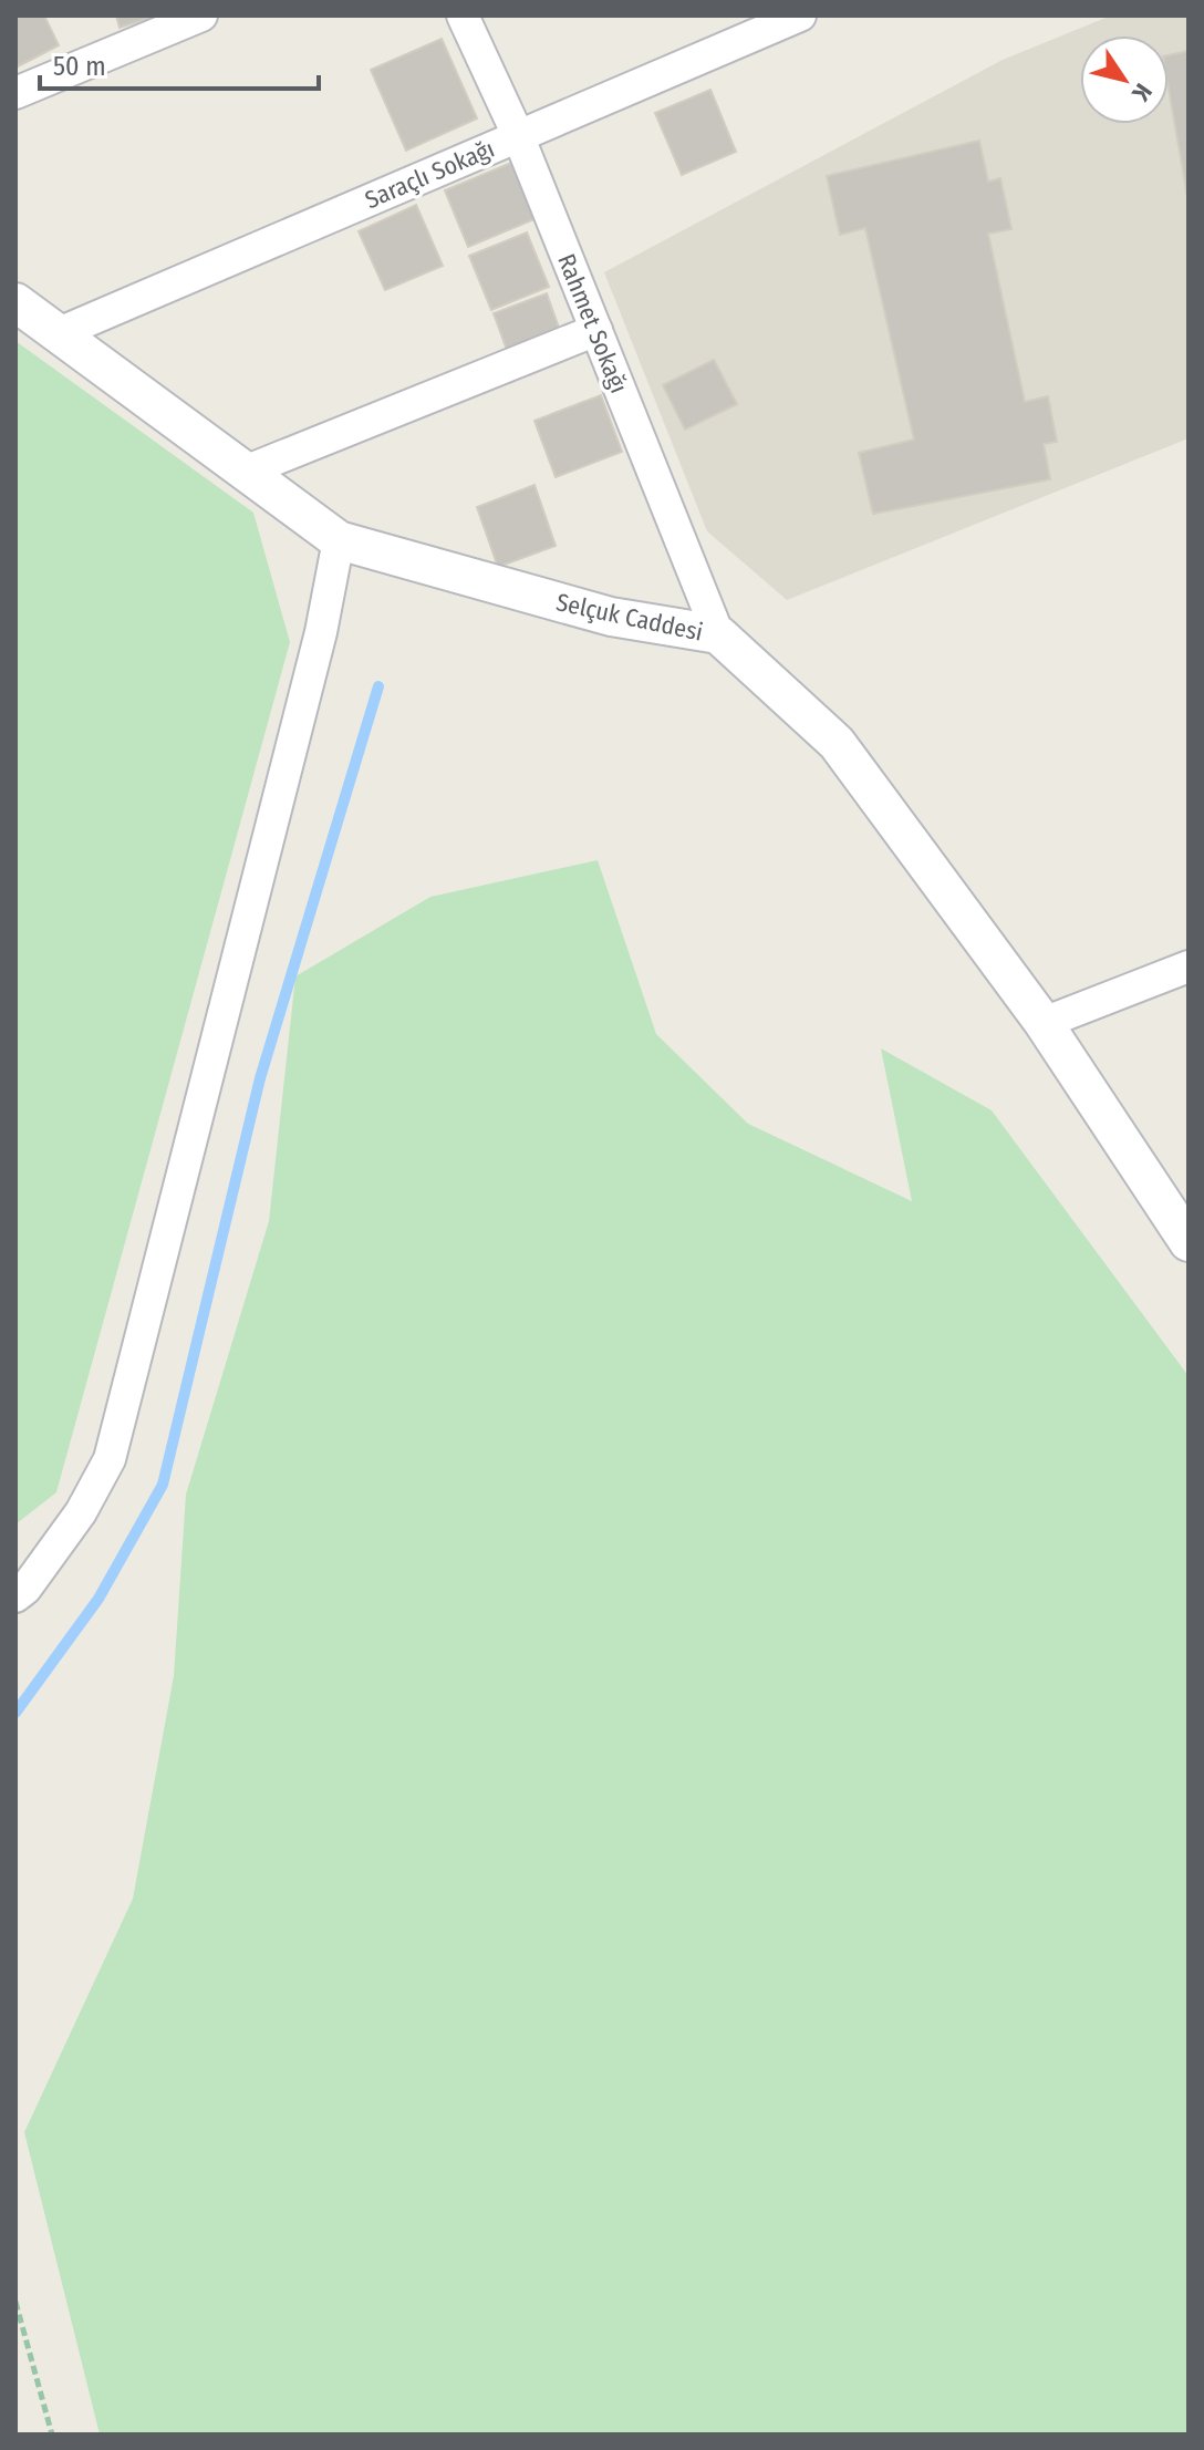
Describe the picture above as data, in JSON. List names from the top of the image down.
{
  "streets": {
    "street": ["Saraçlı Sokağı", "Rahmet Sokağı", "Selçuk Caddesi"]
  },
  "crossings": [
    ["Saraçlı Sokağı", "Rahmet Sokağı"],
    ["Saraçlı Sokağı", "Selçuk Caddesi"],
    ["Rahmet Sokağı", "Selçuk Caddesi"]
  ],
  "scale_bar": "50 m",
  "north": "bottom right"
}
